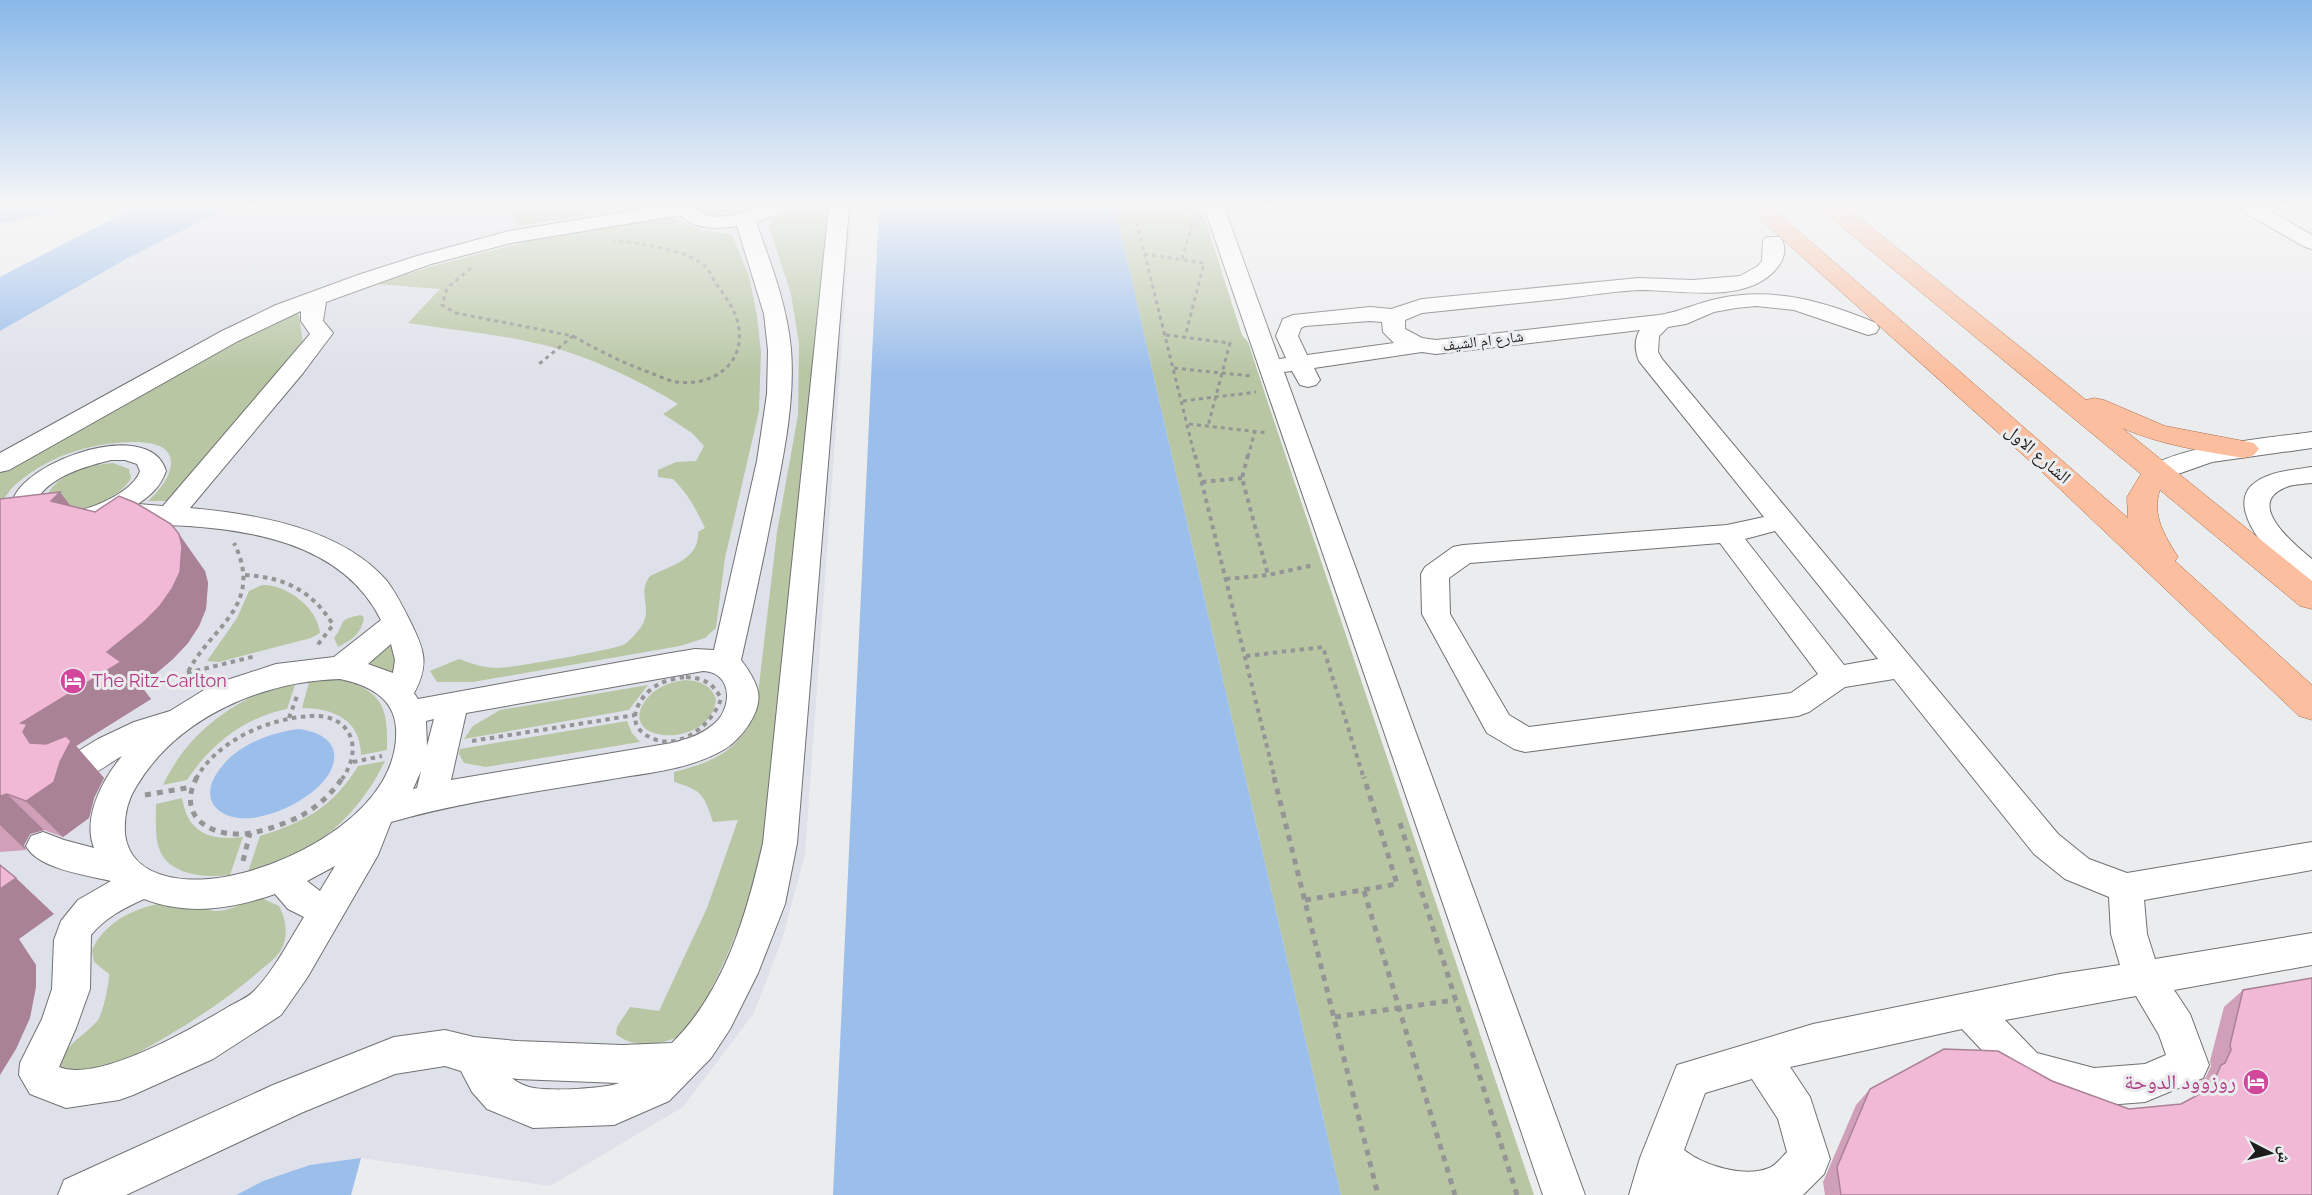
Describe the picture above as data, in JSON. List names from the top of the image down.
{
  "streets": {
    "main road": ["الشارع الاول"],
    "street": ["شارع ام الشيف"]
  },
  "places": {
    "hotel": ["The Ritz-Carlton", "روزوود الدوحة"]
  },
  "north": "right"
}
